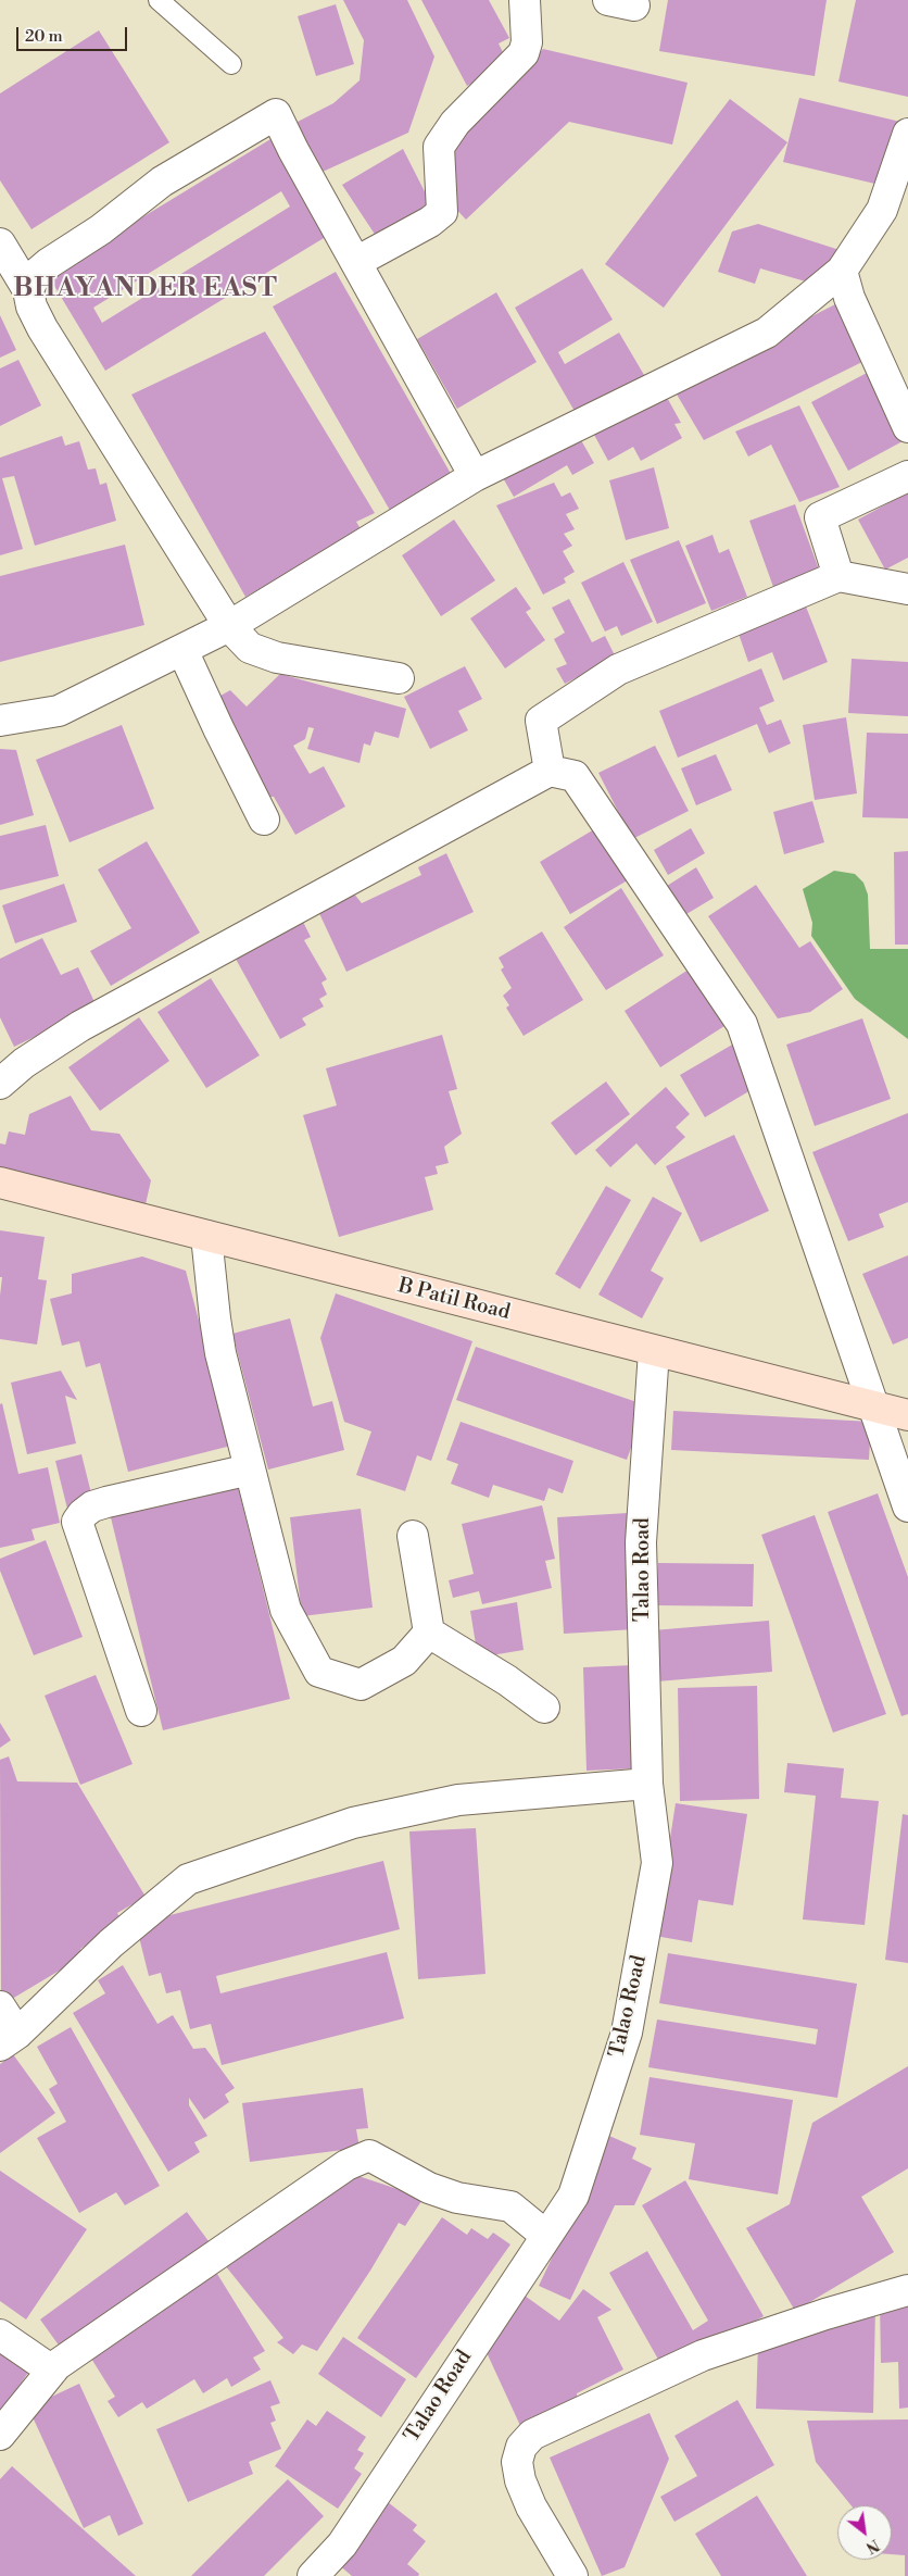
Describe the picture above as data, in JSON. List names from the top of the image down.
{
  "streets": {
    "main road": ["B Patil Road"],
    "street": ["Talao Road"]
  },
  "crossings": [
    ["B Patil Road", "Talao Road"]
  ],
  "districts": ["BHAYANDER EAST"],
  "scale_bar": "20 m",
  "north": "bottom right"
}
